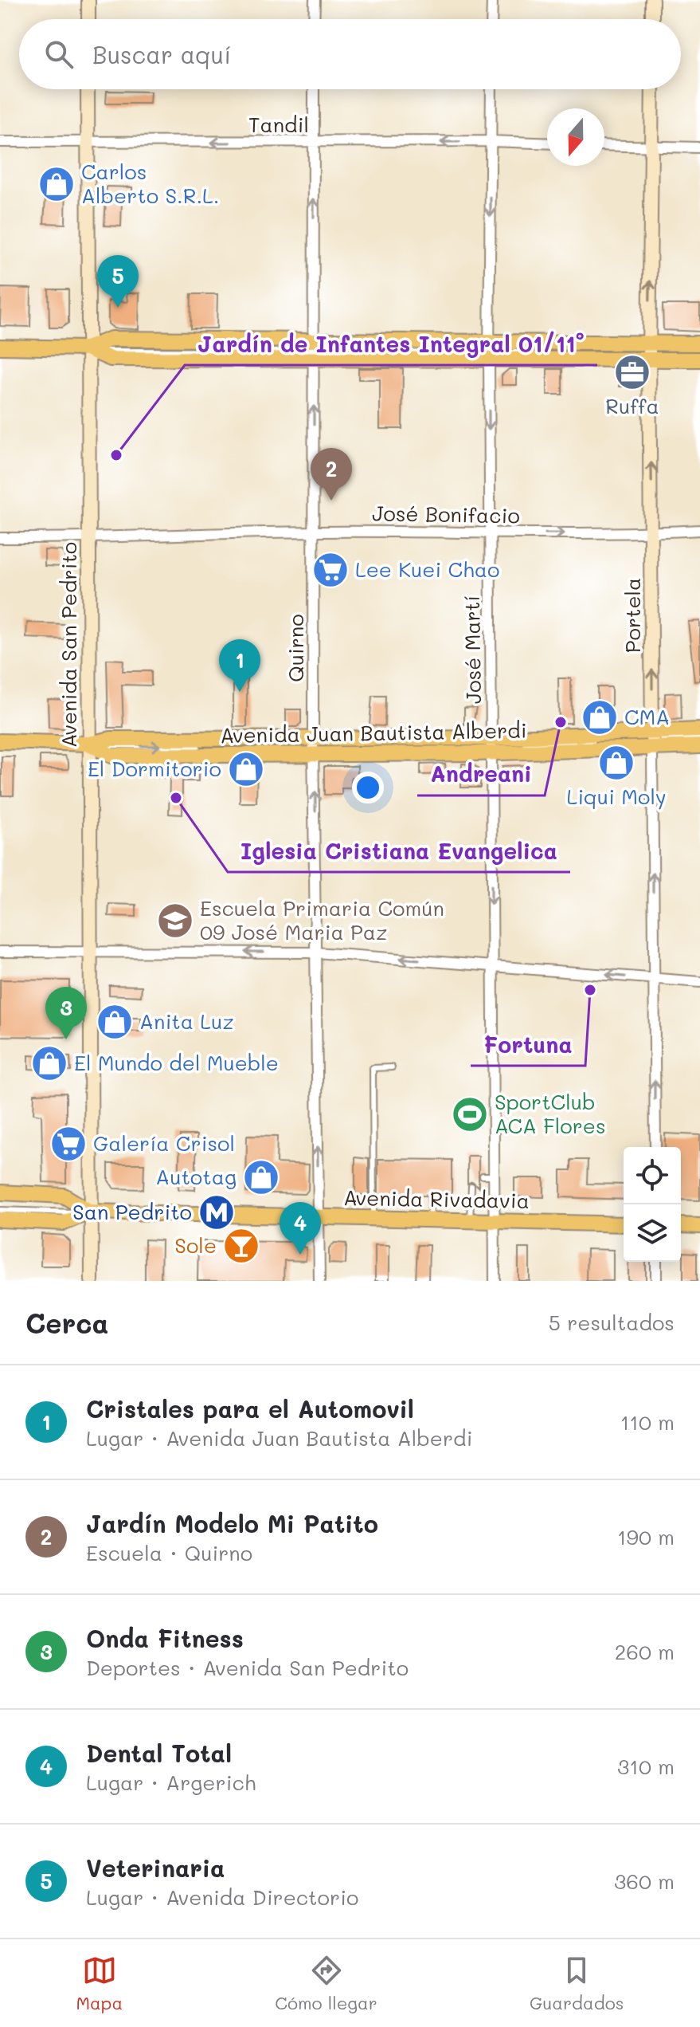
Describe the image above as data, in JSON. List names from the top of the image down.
{
  "streets": {
    "main road": [
      "Portela",
      "Avenida San Pedrito",
      "Avenida Juan Bautista Alberdi",
      "Avenida Rivadavia"
    ],
    "street": [
      "Tandil",
      "José Bonifacio",
      "Quirno",
      "José Martí"
    ]
  },
  "crossings": [
    ["Tandil", "Avenida San Pedrito"],
    ["Tandil", "Quirno"],
    ["Tandil", "José Martí"],
    ["José Bonifacio", "Portela"],
    ["José Bonifacio", "Avenida San Pedrito"],
    ["José Bonifacio", "Quirno"],
    ["José Bonifacio", "José Martí"],
    ["Portela", "Avenida Juan Bautista Alberdi"],
    ["Avenida San Pedrito", "Avenida Juan Bautista Alberdi"],
    ["Avenida San Pedrito", "Avenida Rivadavia"],
    ["Quirno", "Avenida Juan Bautista Alberdi"],
    ["Quirno", "Avenida Rivadavia"],
    ["José Martí", "Avenida Juan Bautista Alberdi"],
    ["José Martí", "Avenida Rivadavia"]
  ],
  "one_way": [
    "Tandil",
    "Portela",
    "Quirno",
    "José Martí"
  ],
  "places": {
    "shop": [
      "Carlos Alberto S.R.L.",
      "CMA",
      "Liqui Moly",
      "El Dormitorio",
      "Anita Luz",
      "El Mundo del Mueble",
      "Autotag"
    ],
    "office": ["Ruffa"],
    "other": [
      "Jardín de Infantes Integral 01/11°",
      "Andreani",
      "Iglesia Cristiana Evangelica",
      "Fortuna"
    ],
    "supermarket": ["Lee Kuei Chao", "Galería Crisol"],
    "school or university": ["Escuela Primaria Común 09 José Maria Paz"],
    "sports": ["SportClub ACA Flores"],
    "metro station": ["San Pedrito"],
    "bar": ["Sole"]
  },
  "north": "bottom",
  "page": {
    "search": "Buscar aquí",
    "pins": [
      "5",
      "2",
      "1",
      "3",
      "4"
    ],
    "heading": ["Cerca", "5 resultados"],
    "list": [
      {
        "mark": "1",
        "name": "Cristales para el Automovil",
        "note": "Lugar · Avenida Juan Bautista Alberdi",
        "value": "110 m"
      },
      {
        "mark": "2",
        "name": "Jardín Modelo Mi Patito",
        "note": "Escuela · Quirno",
        "value": "190 m"
      },
      {
        "mark": "3",
        "name": "Onda Fitness",
        "note": "Deportes · Avenida San Pedrito",
        "value": "260 m"
      },
      {
        "mark": "4",
        "name": "Dental Total",
        "note": "Lugar · Argerich",
        "value": "310 m"
      },
      {
        "mark": "5",
        "name": "Veterinaria",
        "note": "Lugar · Avenida Directorio",
        "value": "360 m"
      }
    ],
    "nav": ["Mapa", "Cómo llegar", "Guardados"]
  }
}
